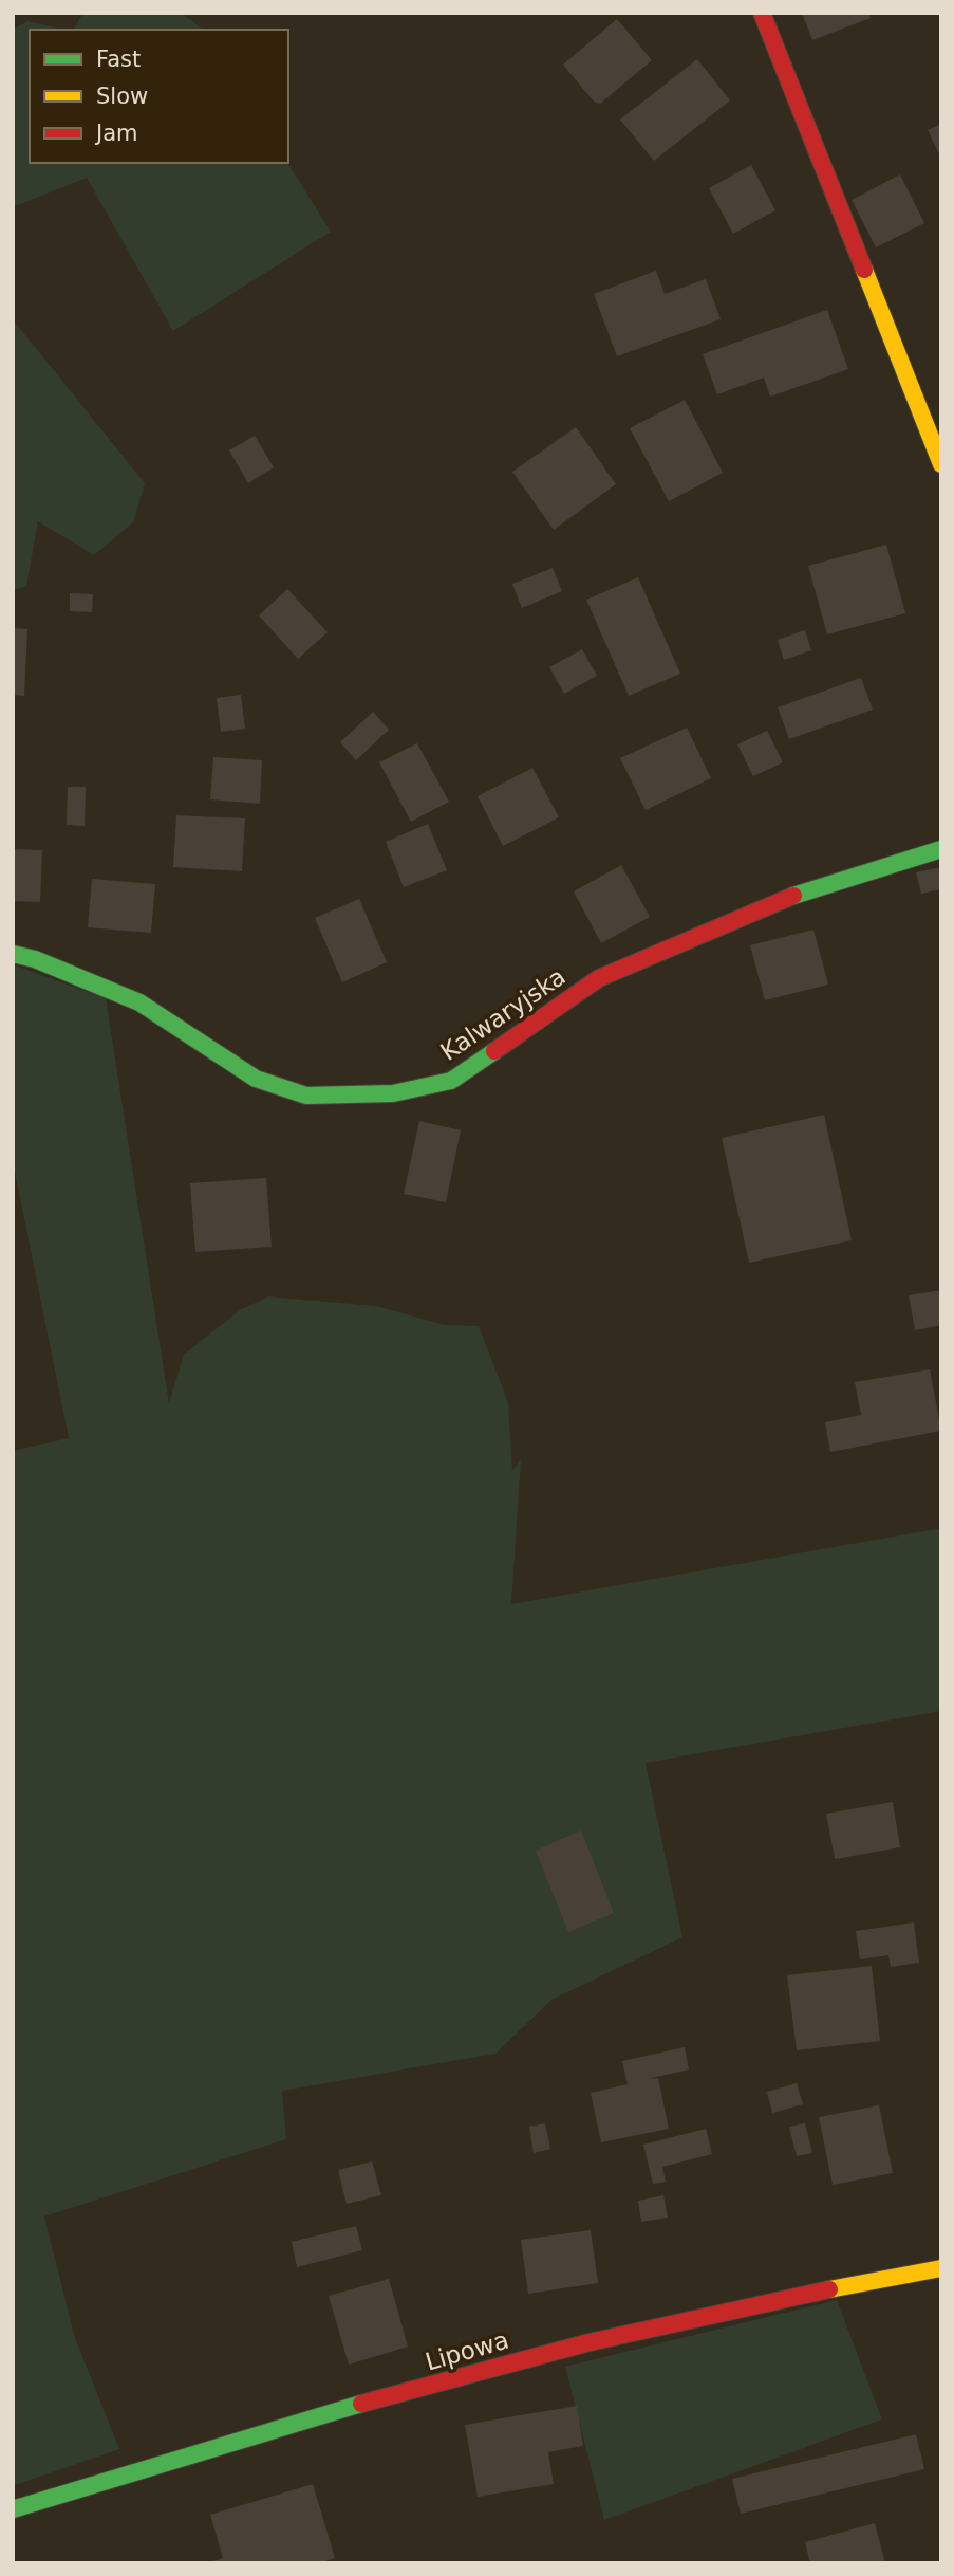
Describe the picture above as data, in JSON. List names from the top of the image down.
{
  "streets": {
    "street": ["Kalwaryjska", "Lipowa"]
  },
  "legend": ["Fast", "Slow", "Jam"]
}
